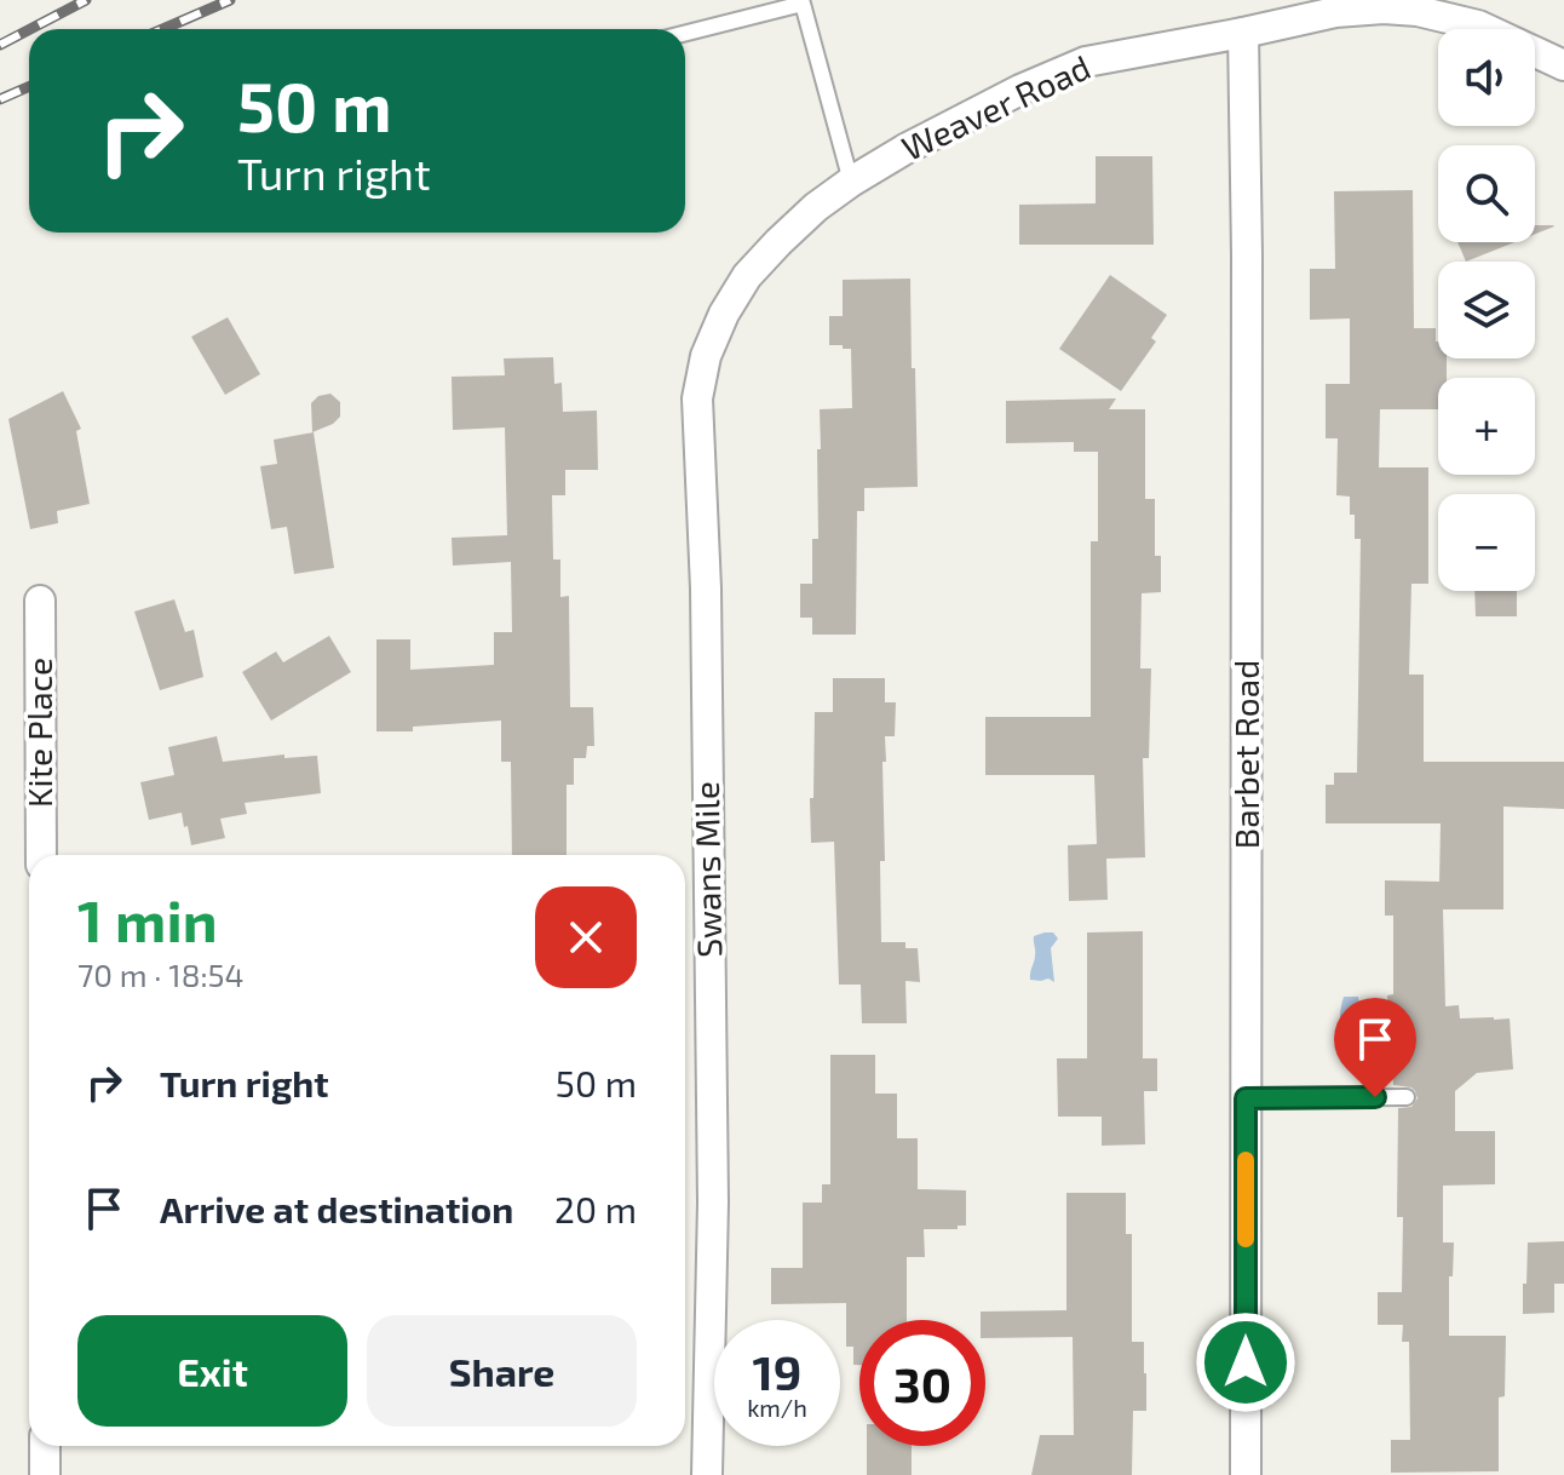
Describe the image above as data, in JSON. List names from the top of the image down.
{
  "streets": {
    "street": [
      "Weaver Road",
      "Kite Place",
      "Barbet Road",
      "Swans Mile"
    ]
  },
  "crossings": [
    ["Weaver Road", "Barbet Road"],
    ["Weaver Road", "Swans Mile"]
  ],
  "page": {
    "map_buttons": ["+", "−"],
    "turn": ["50 m", "Turn right"],
    "heading": ["1 min", "70 m · 18:54"],
    "list": [
      {
        "name": "Turn right",
        "value": "50 m"
      },
      {
        "name": "Arrive at destination",
        "value": "20 m"
      }
    ],
    "buttons": ["Exit", "Share"],
    "speed": "19 km/h",
    "limit": "30"
  }
}
